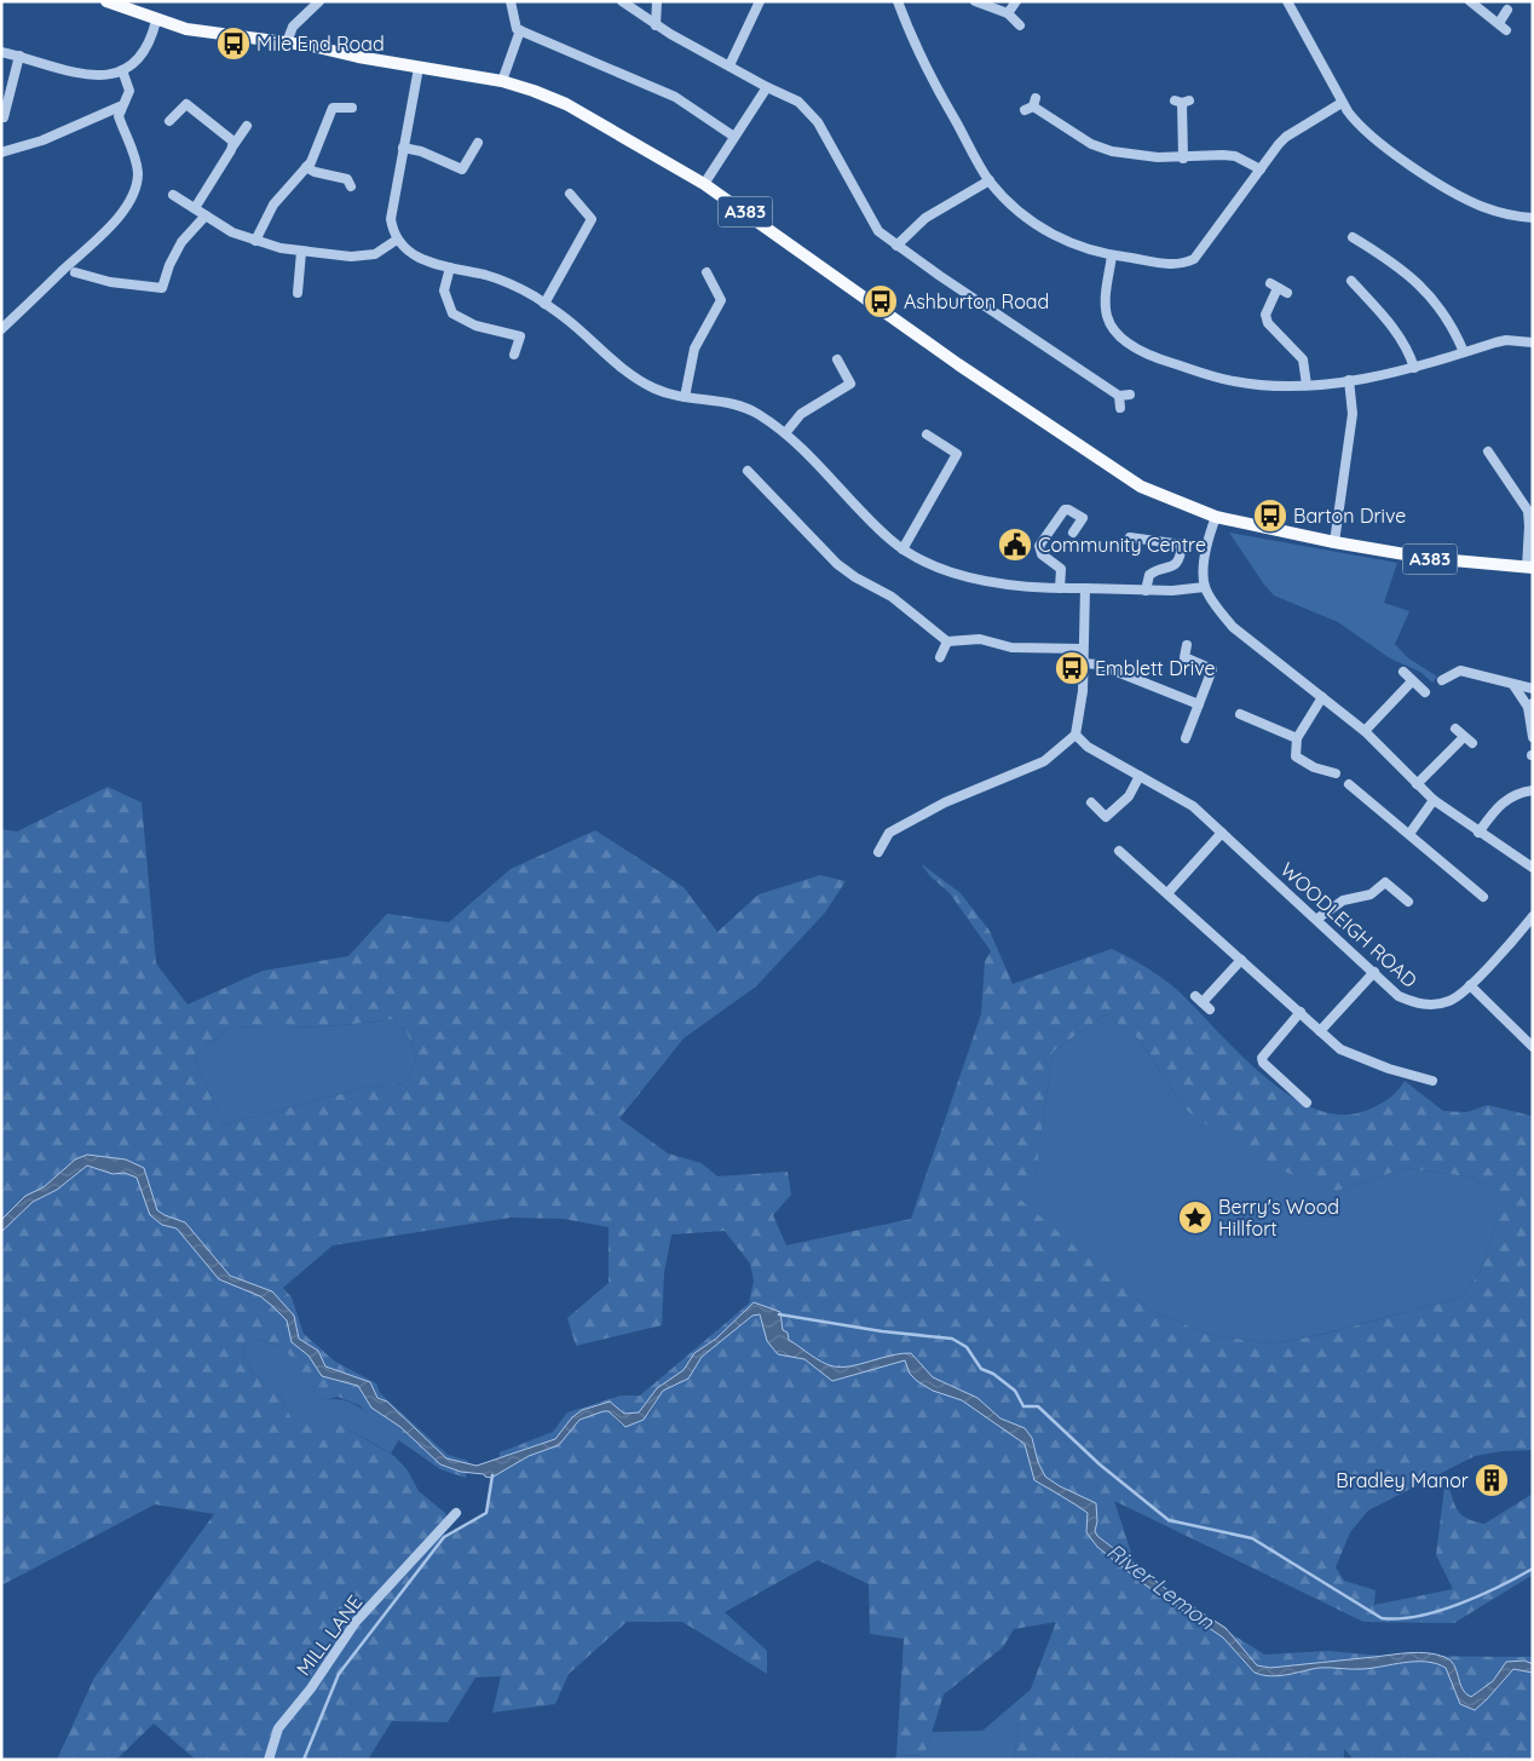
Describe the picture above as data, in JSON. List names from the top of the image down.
{
  "streets": {
    "main road": ["A383"],
    "street": ["WOODLEIGH ROAD", "MILL LANE"]
  },
  "water": ["River Lemon"],
  "places": {
    "bus stop": [
      "Mile End Road",
      "Ashburton Road",
      "Barton Drive",
      "Emblett Drive"
    ],
    "public building": ["Community Centre"],
    "place": ["Berry's Wood Hillfort"],
    "building": ["Bradley Manor"]
  }
}
